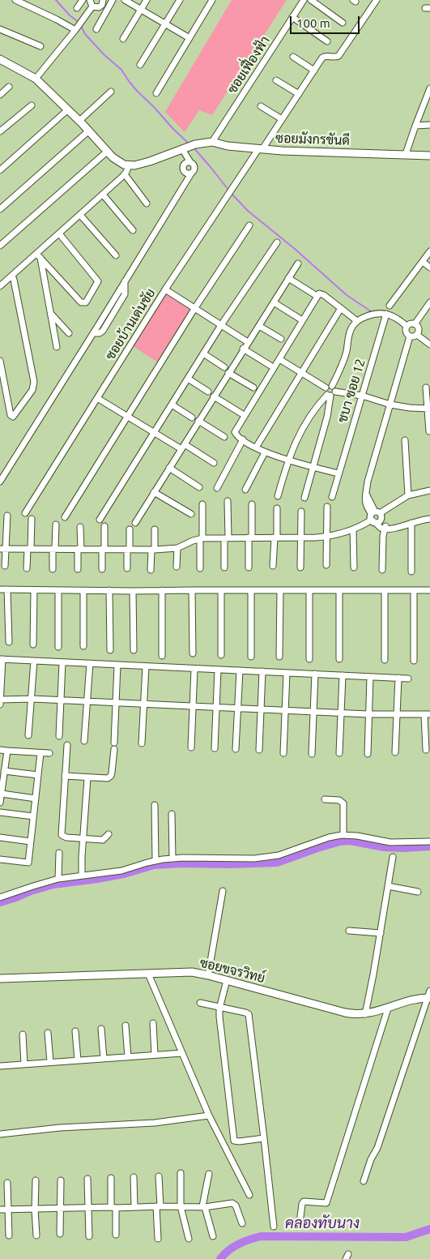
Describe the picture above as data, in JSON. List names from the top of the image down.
{
  "streets": {
    "street": [
      "ซอยเฟื่องฟ้า",
      "ซอยมังกรขันดี",
      "ซอยบ้านเด่นชัย",
      "ชบา ซอย 12",
      "ซอยขจรวิทย์"
    ]
  },
  "crossings": [
    ["ซอยเฟื่องฟ้า", "ซอยมังกรขันดี"],
    ["ซอยมังกรขันดี", "ซอยบ้านเด่นชัย"]
  ],
  "water": ["คลองทับนาง"],
  "scale_bar": "100 m"
}
